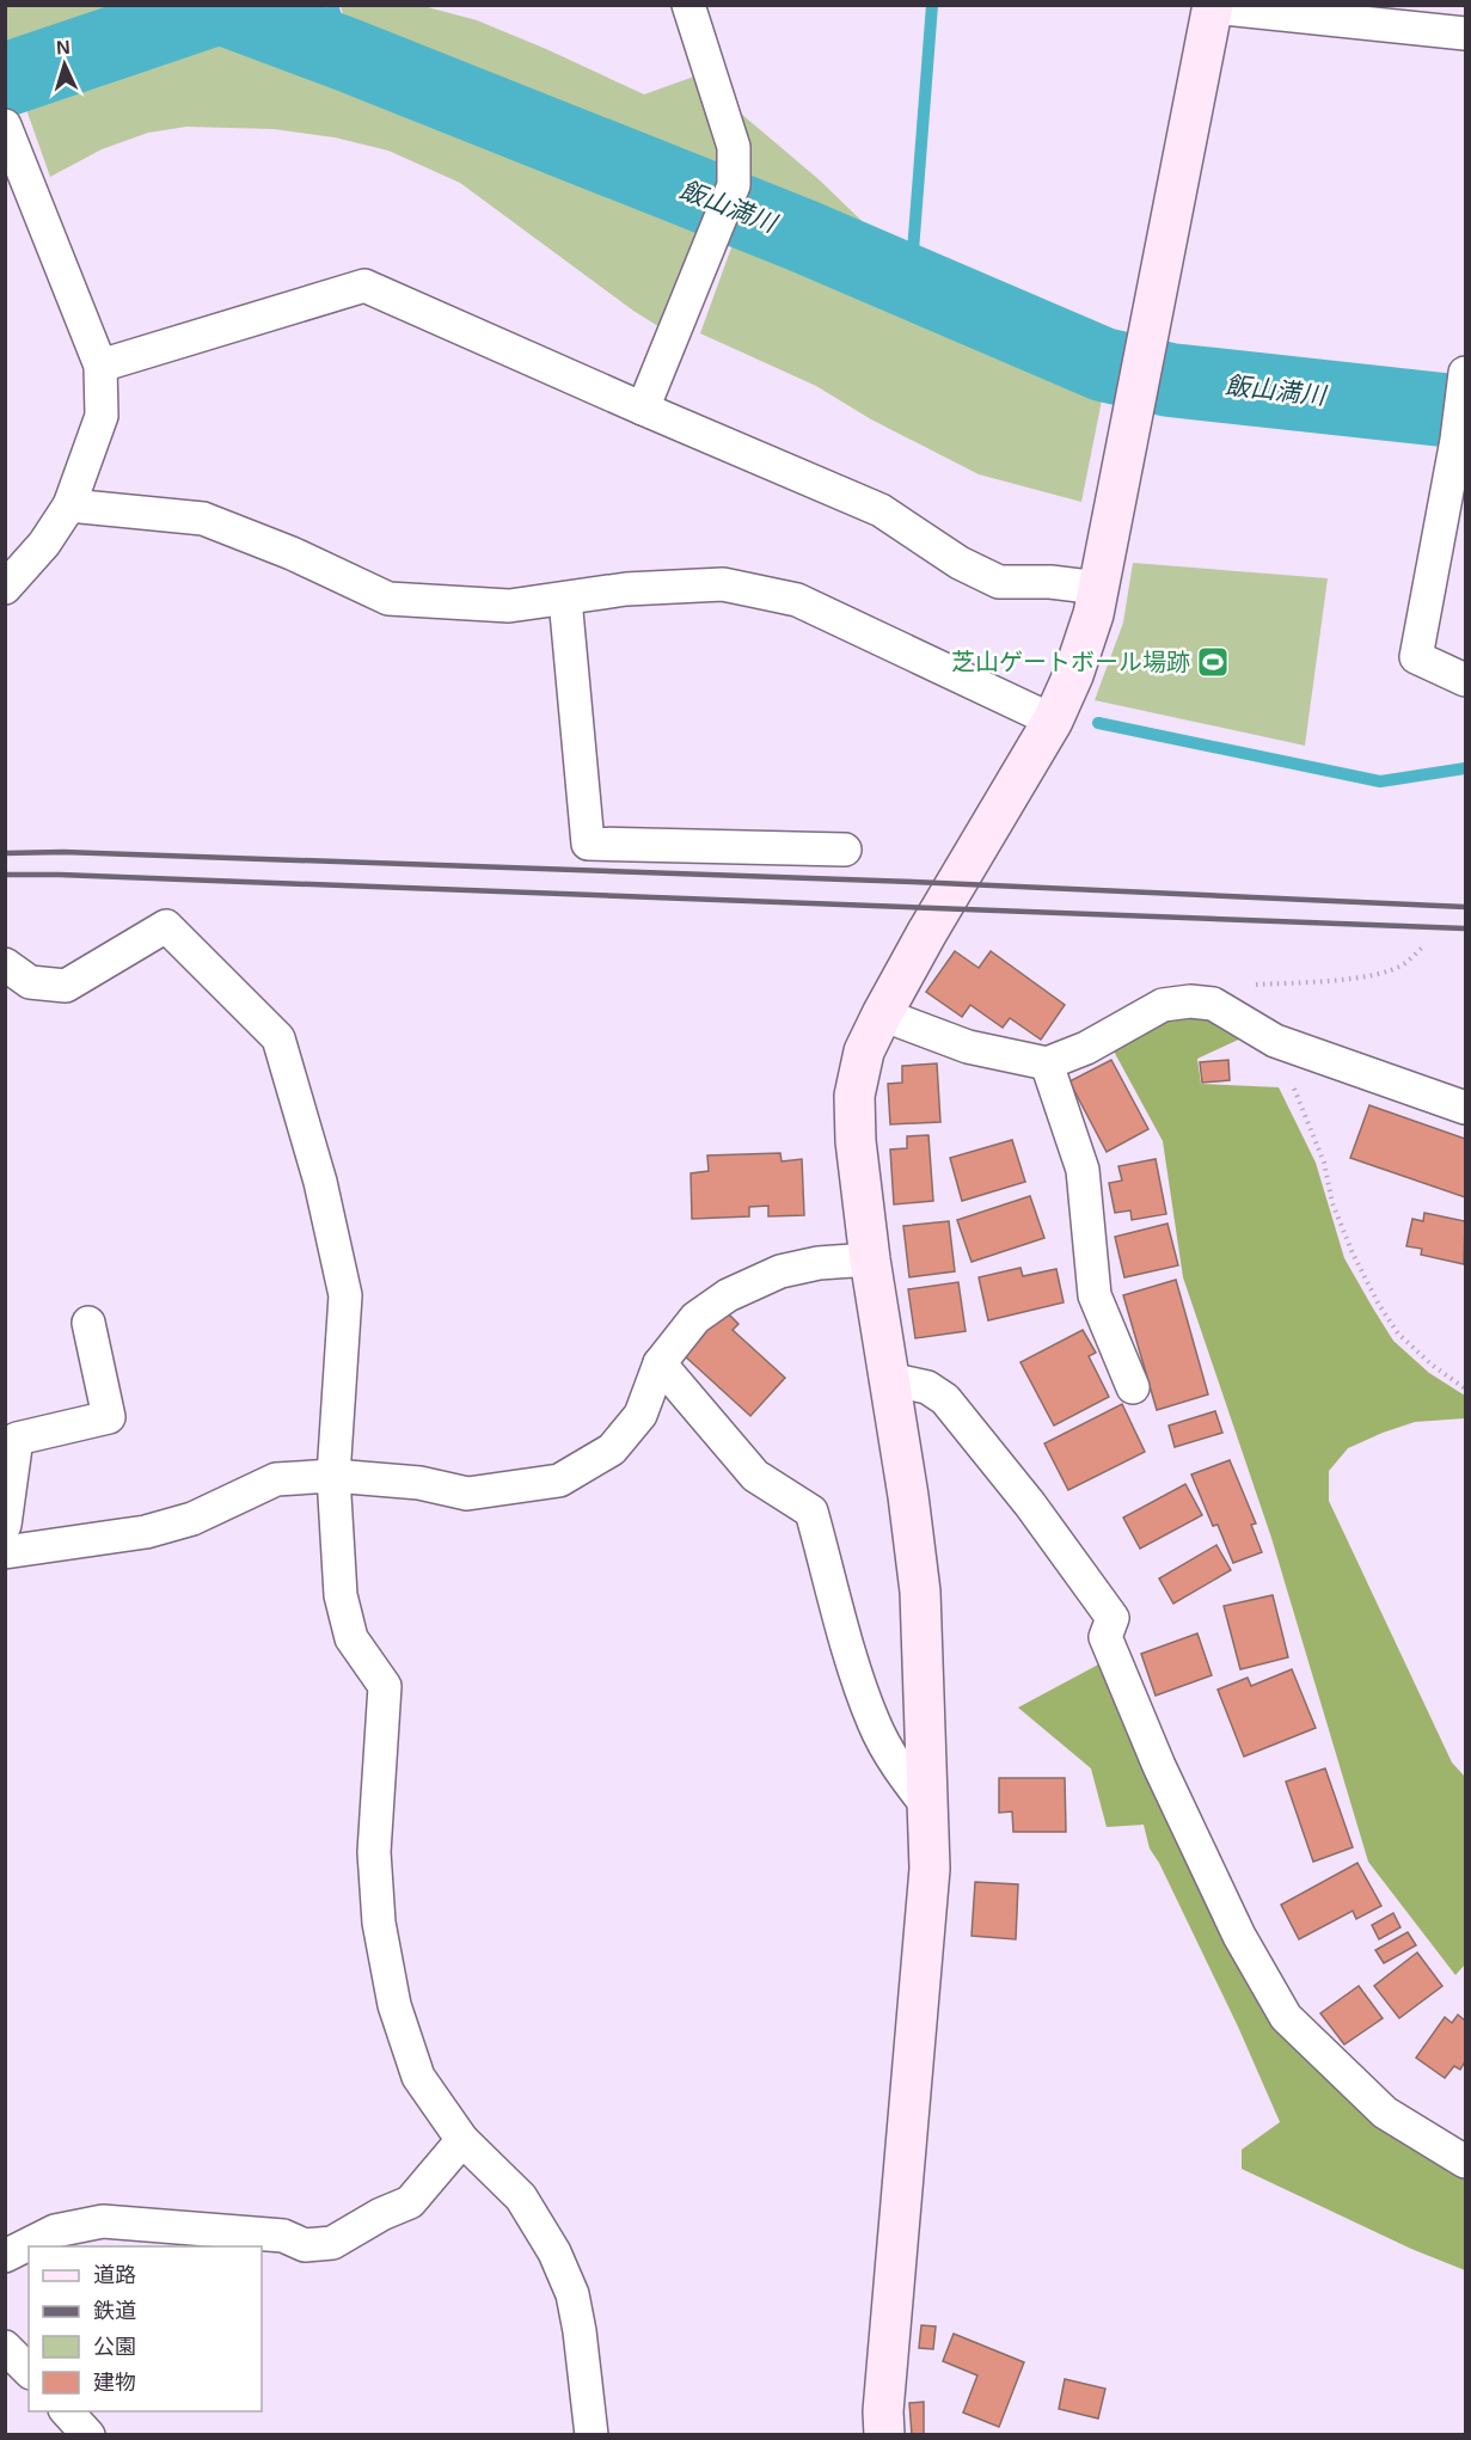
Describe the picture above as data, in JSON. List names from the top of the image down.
{
  "water": ["飯山満川"],
  "places": {
    "sports": ["芝山ゲートボール場跡"]
  },
  "legend": [
    "道路",
    "鉄道",
    "公園",
    "建物"
  ],
  "north": "top"
}
